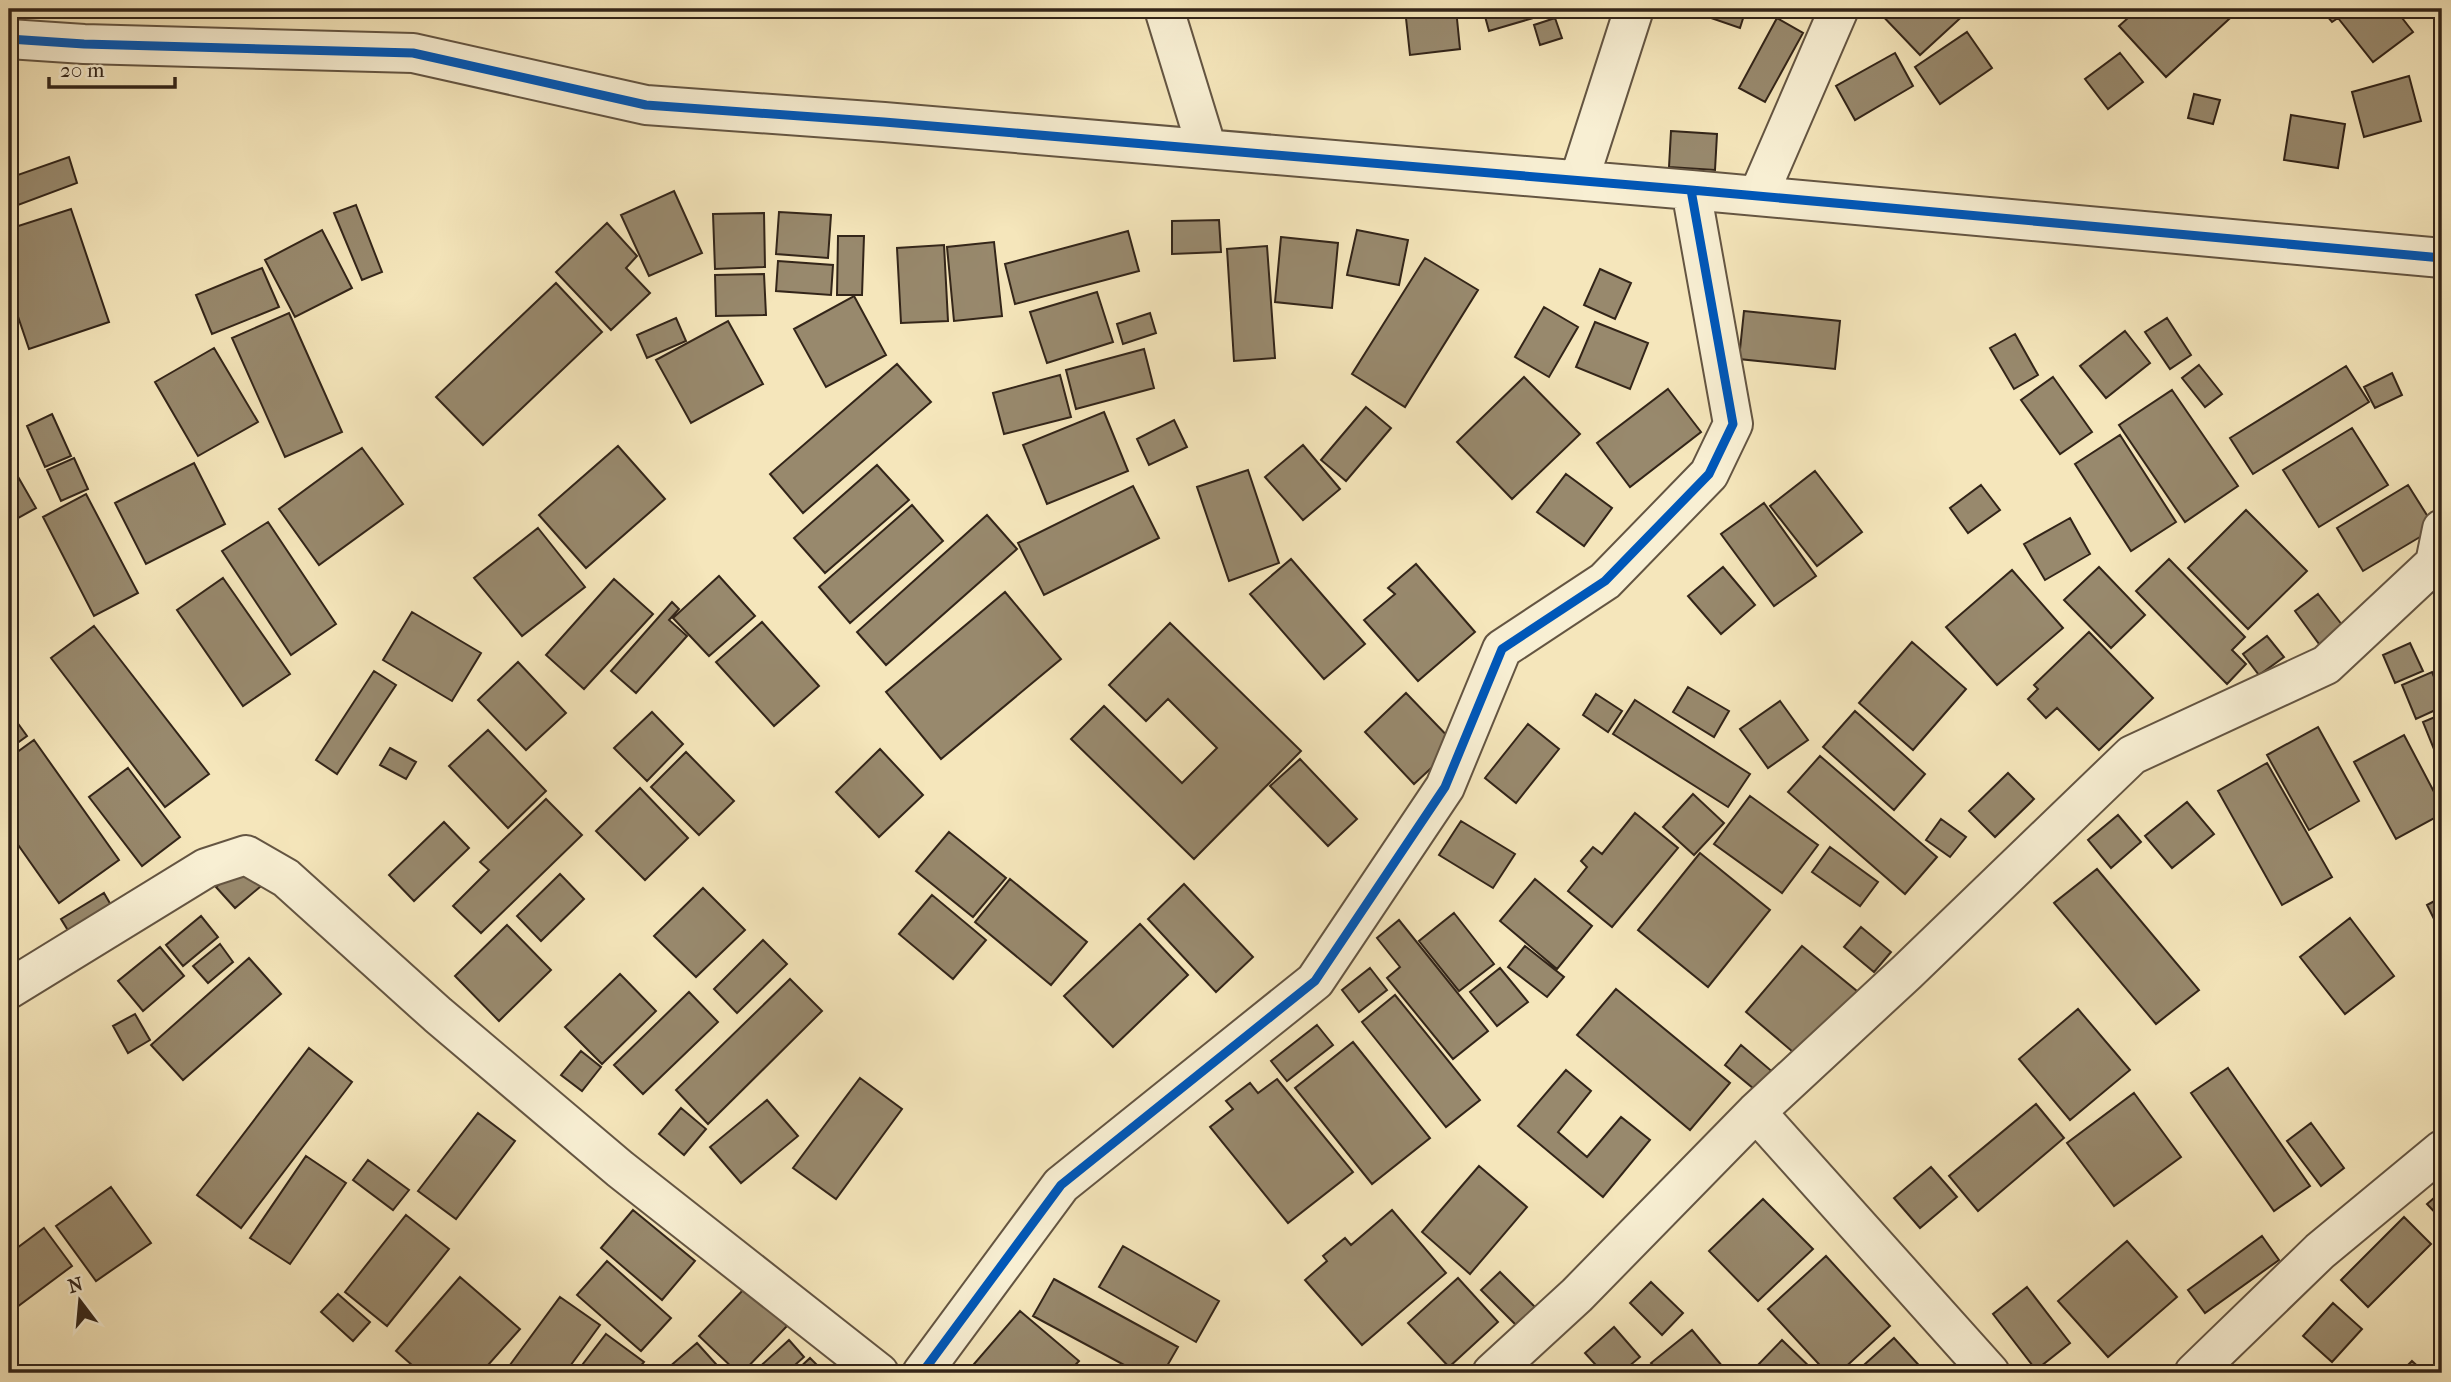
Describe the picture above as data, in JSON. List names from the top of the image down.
{
  "scale_bar": "20 m",
  "north": "top"
}
